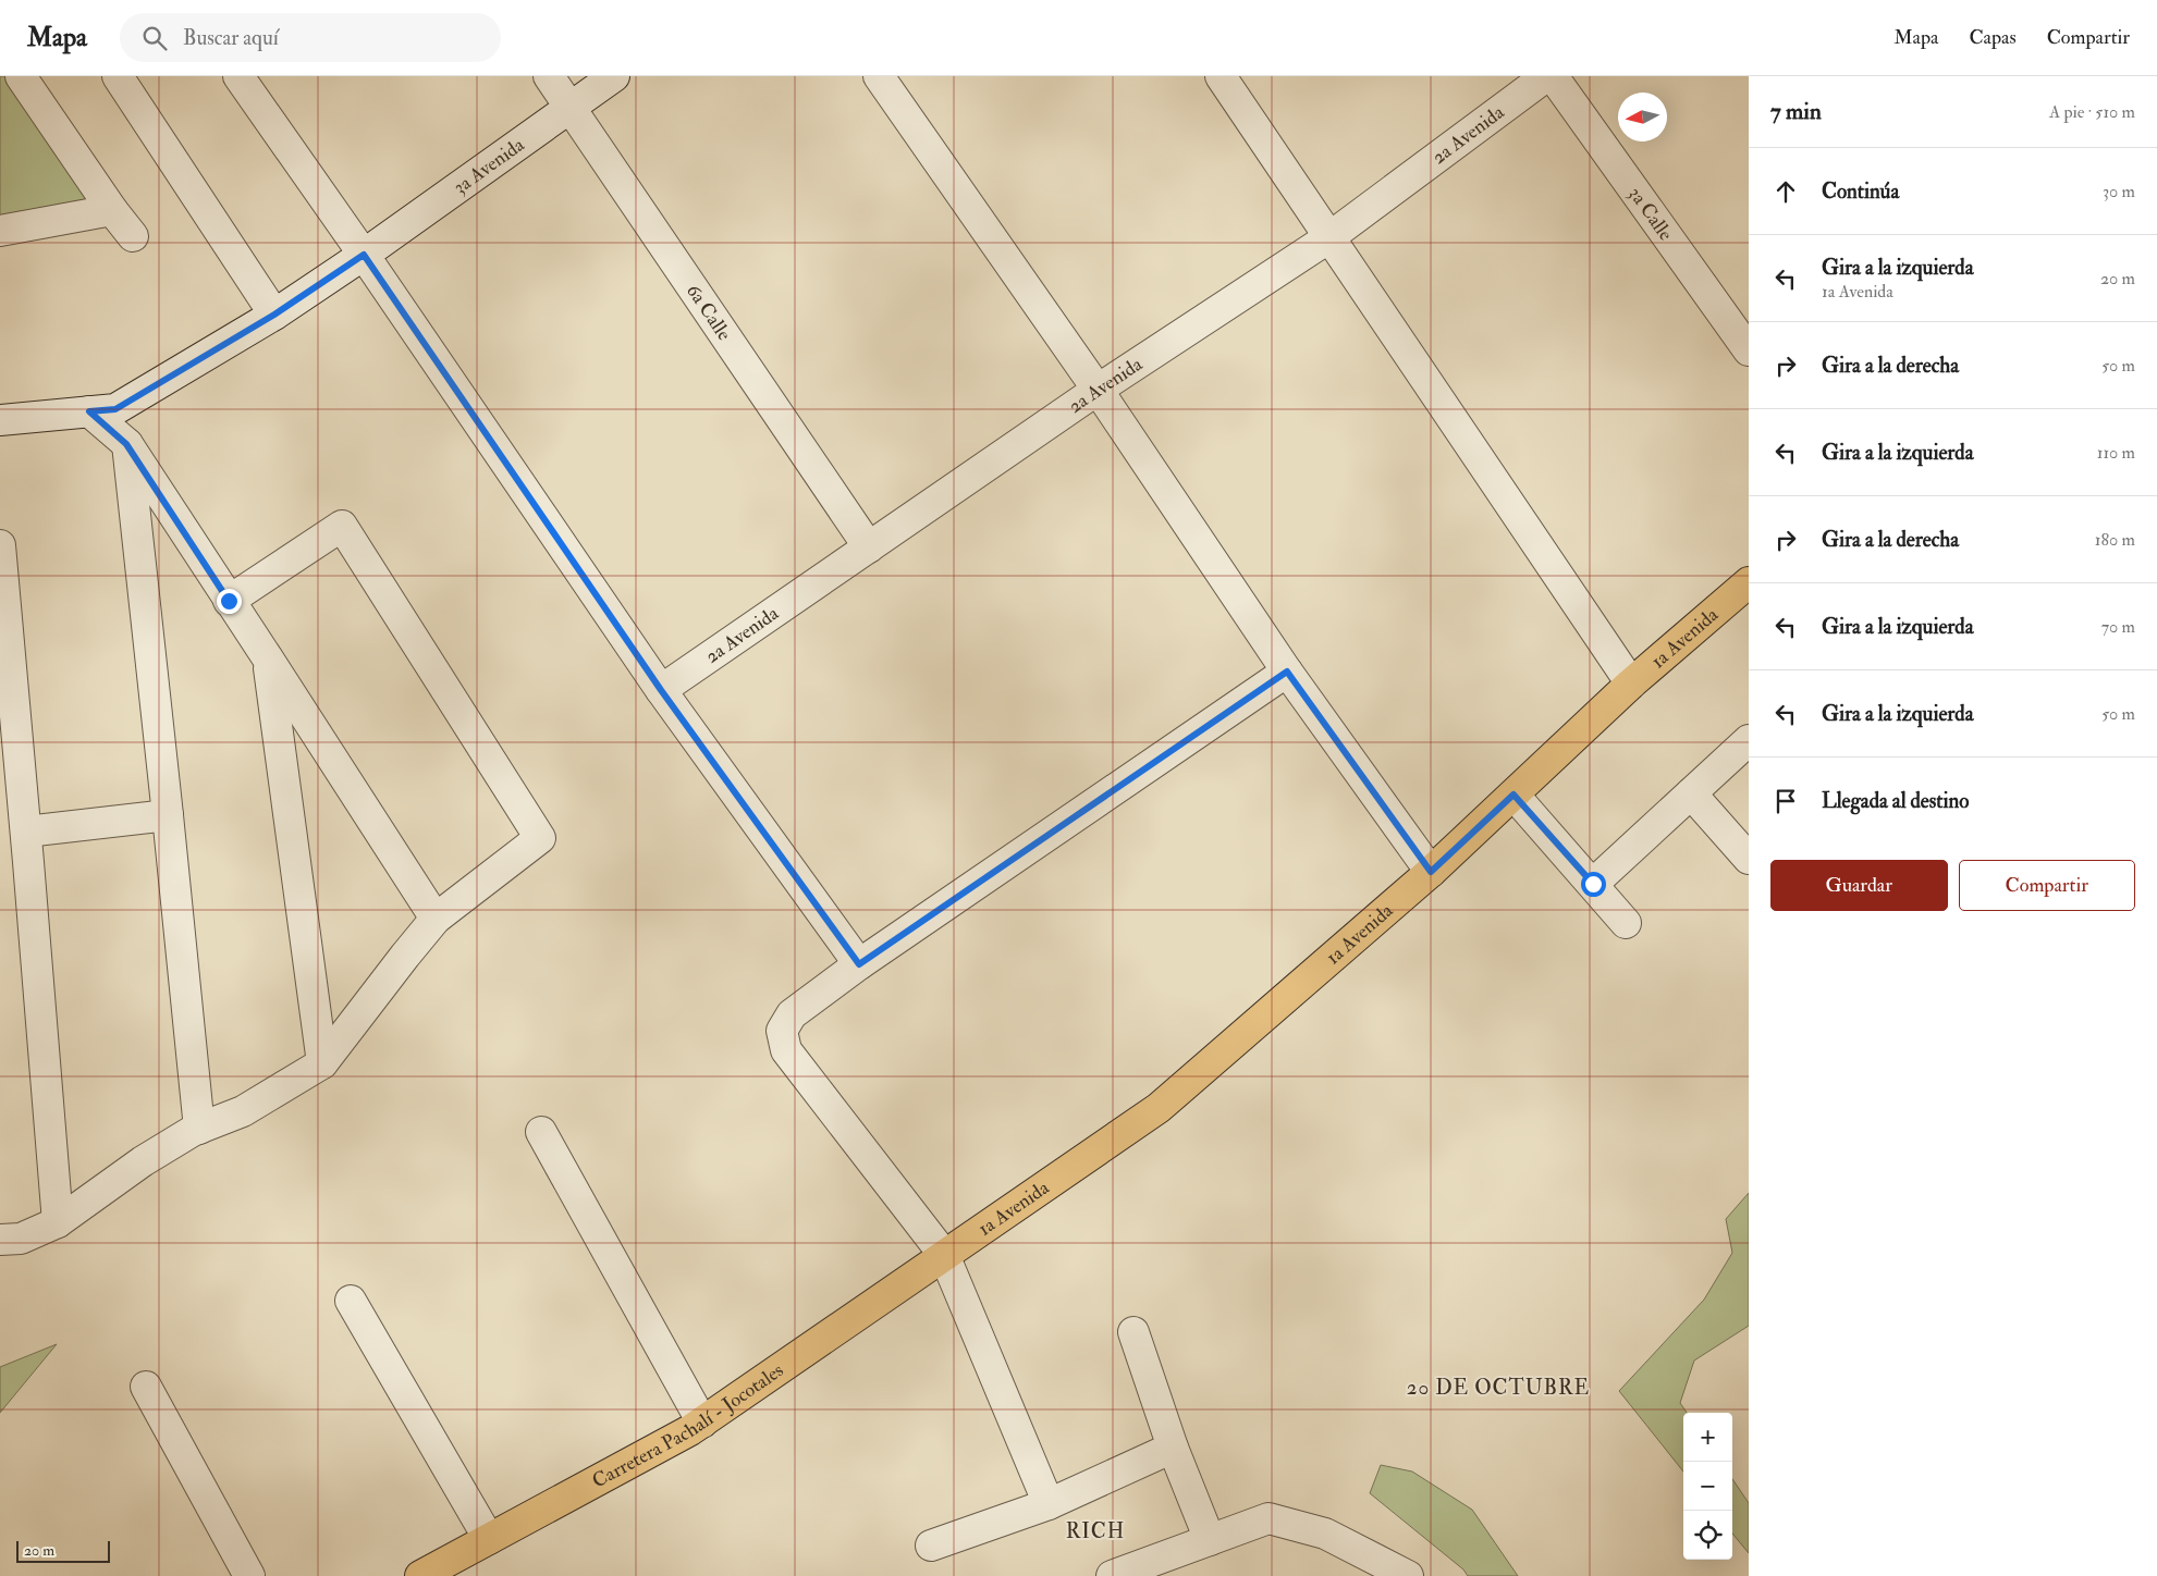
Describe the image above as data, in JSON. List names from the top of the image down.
{
  "streets": {
    "main road": ["1a Avenida", "Carretera Pachalí - Jocotales"],
    "street": [
      "2a Avenida",
      "3a Avenida",
      "3a Calle",
      "6a Calle"
    ]
  },
  "crossings": [
    ["2a Avenida", "6a Calle"],
    ["3a Avenida", "6a Calle"],
    ["1a Avenida", "Carretera Pachalí - Jocotales"]
  ],
  "districts": ["20 DE OCTUBRE", "RICH"],
  "scale_bar": "20 m",
  "north": "left",
  "page": {
    "header": "Mapa",
    "search": "Buscar aquí",
    "nav": ["Mapa", "Capas", "Compartir"],
    "heading": ["7 min", "A pie · 510 m"],
    "list": [
      ["Continúa", "30 m"],
      ["Gira a la izquierda", "1a Avenida", "20 m"],
      ["Gira a la derecha", "50 m"],
      ["Gira a la izquierda", "110 m"],
      ["Gira a la derecha", "180 m"],
      ["Gira a la izquierda", "70 m"],
      ["Gira a la izquierda", "50 m"],
      "Llegada al destino"
    ],
    "buttons": ["Guardar", "Compartir"],
    "map_buttons": ["+", "−"],
    "scale": "20 m"
  }
}
